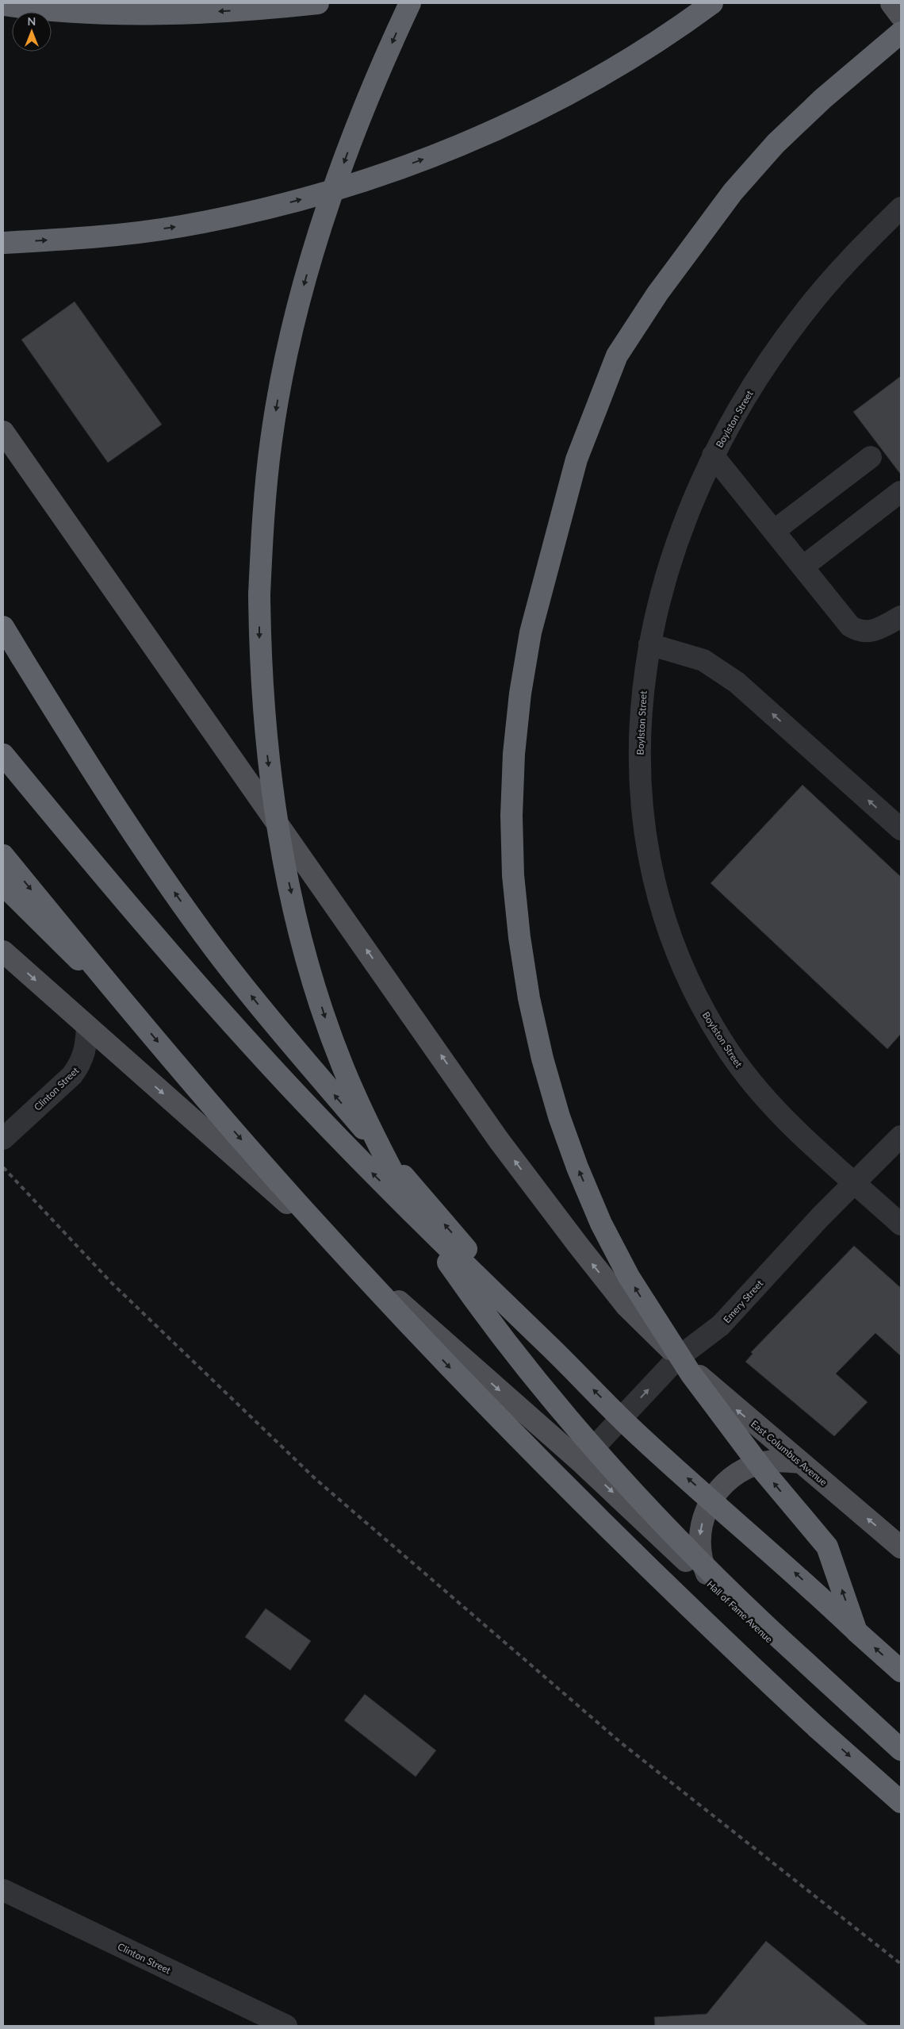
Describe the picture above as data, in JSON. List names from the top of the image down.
{
  "streets": {
    "main road": ["East Columbus Avenue", "Hall of Fame Avenue"],
    "street": ["Boylston Street", "Clinton Street", "Emery Street"]
  },
  "crossings": [
    ["Boylston Street", "Emery Street"],
    ["Clinton Street", "Hall of Fame Avenue"],
    ["Emery Street", "East Columbus Avenue"],
    ["Emery Street", "Hall of Fame Avenue"]
  ],
  "one_way": ["East Columbus Avenue", "Hall of Fame Avenue"],
  "north": "top"
}
